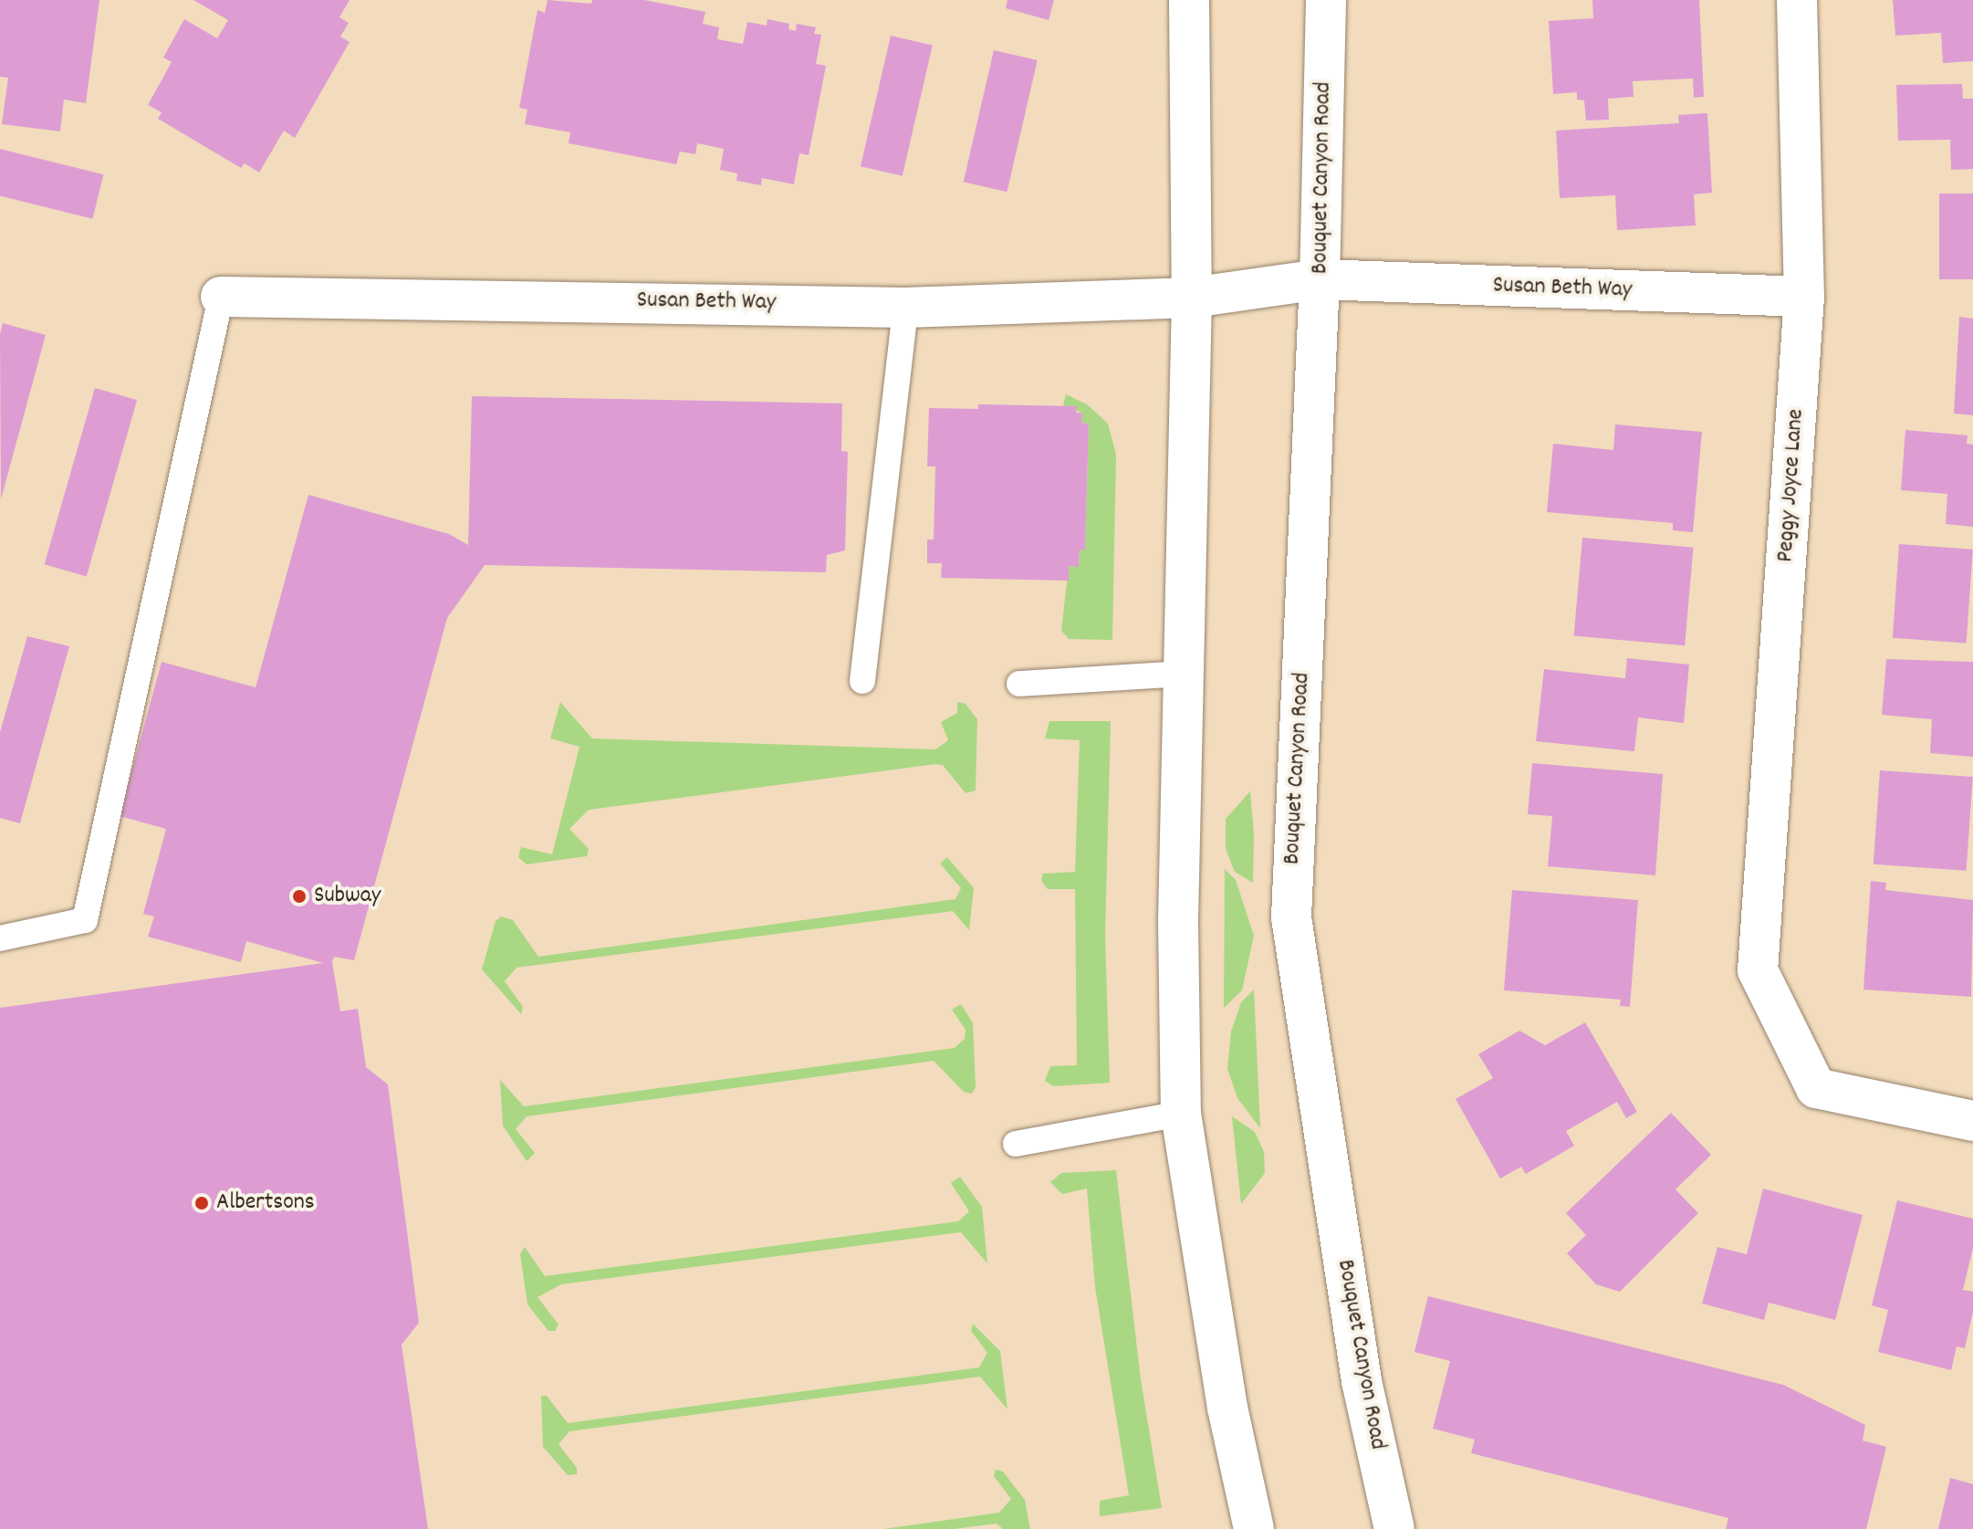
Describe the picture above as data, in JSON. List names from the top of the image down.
{
  "streets": {
    "main road": ["Bouquet Canyon Road", "Susan Beth Way", "Peggy Joyce Lane"]
  },
  "crossings": [
    ["Bouquet Canyon Road", "Susan Beth Way"],
    ["Susan Beth Way", "Peggy Joyce Lane"]
  ],
  "places": ["Subway", "Albertsons"]
}
